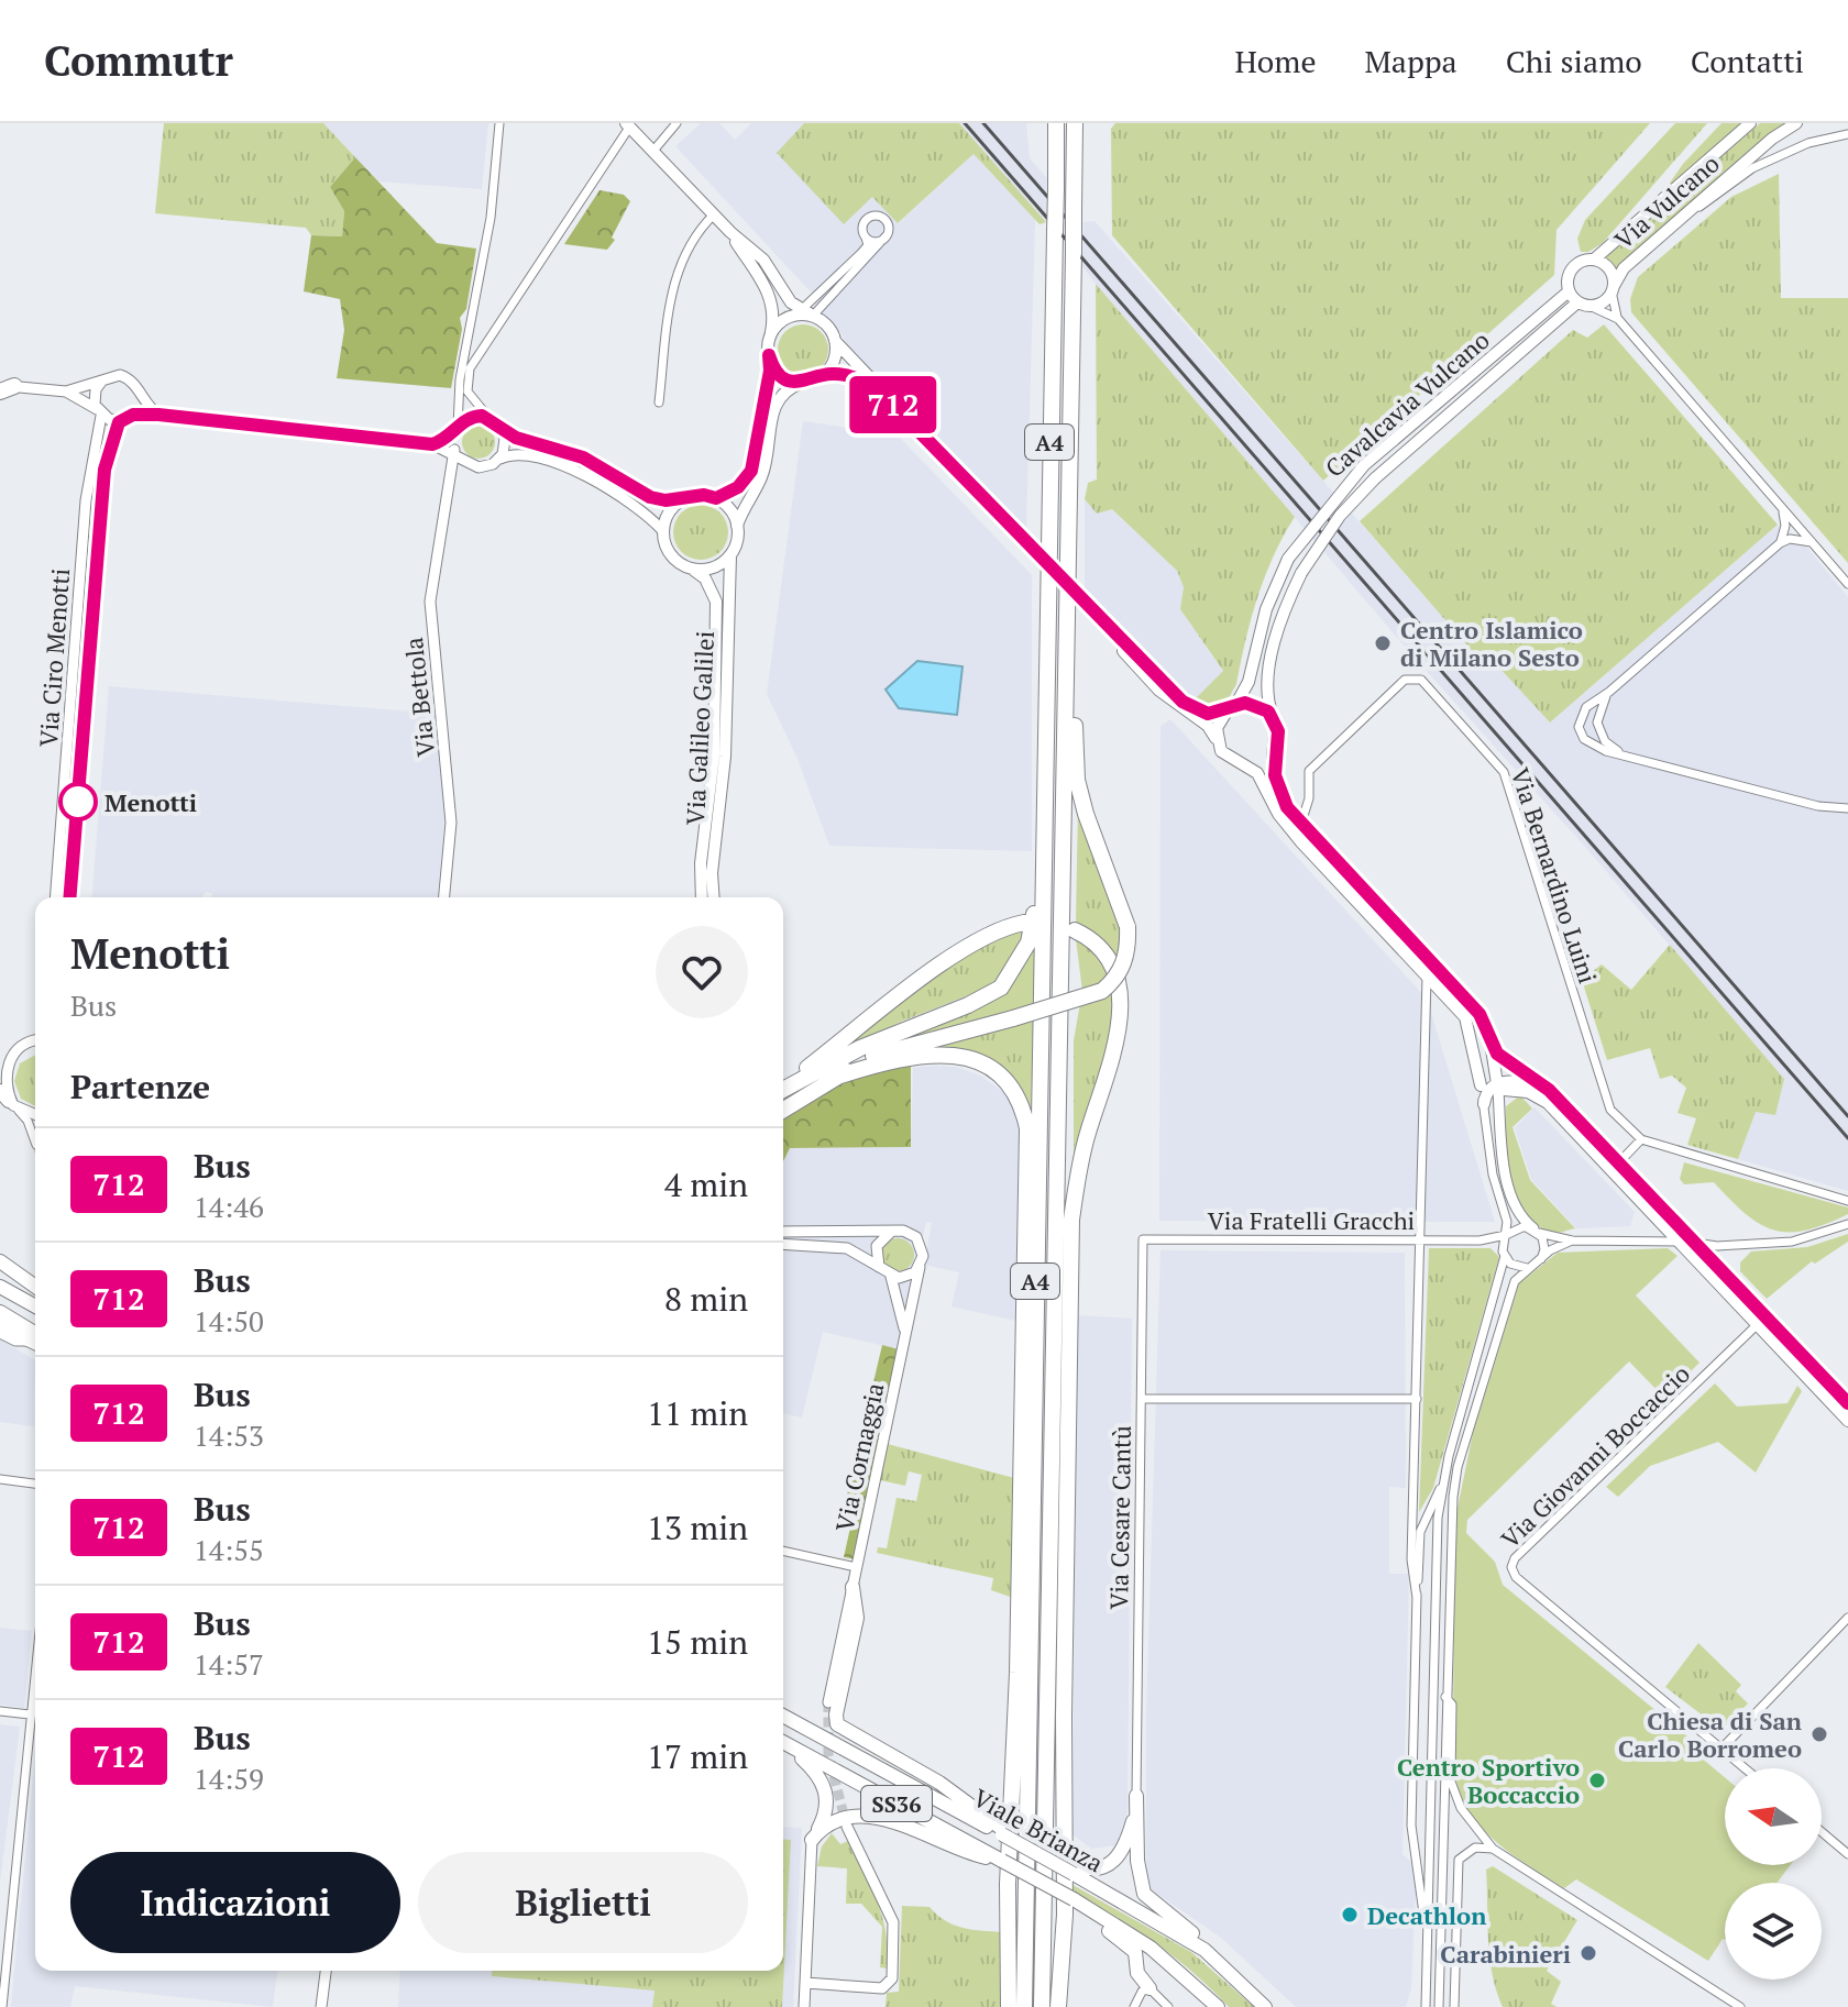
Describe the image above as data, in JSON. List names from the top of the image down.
{
  "streets": {
    "highway": ["A4", "SS36", "Viale Brianza"],
    "main road": ["Via Vulcano", "Cavalcavia Vulcano", "Via Galileo Galilei"],
    "street": [
      "Via Ciro Menotti",
      "Via Bettola",
      "Via Bernardino Luini",
      "Via Fratelli Gracchi",
      "Via Giovanni Boccaccio",
      "Via Cornaggia",
      "Via Cesare Cantù"
    ]
  },
  "crossings": [
    ["Via Vulcano", "Cavalcavia Vulcano"],
    ["Via Fratelli Gracchi", "Via Cesare Cantù"]
  ],
  "places": [
    "Centro Islamico di Milano Sesto",
    "Menotti",
    "Chiesa di San Carlo Borromeo",
    "Centro Sportivo Boccaccio",
    "Decathlon",
    "Carabinieri"
  ],
  "lines": ["bus line 712"],
  "north": "left",
  "page": {
    "header": "Commutr",
    "nav": [
      "Home",
      "Mappa",
      "Chi siamo",
      "Contatti"
    ],
    "on_map": "712",
    "heading": [
      ["Menotti", "Bus"],
      "Partenze"
    ],
    "list": [
      {
        "mark": "712",
        "name": "Bus",
        "note": "14:46",
        "value": "4 min"
      },
      {
        "mark": "712",
        "name": "Bus",
        "note": "14:50",
        "value": "8 min"
      },
      {
        "mark": "712",
        "name": "Bus",
        "note": "14:53",
        "value": "11 min"
      },
      {
        "mark": "712",
        "name": "Bus",
        "note": "14:55",
        "value": "13 min"
      },
      {
        "mark": "712",
        "name": "Bus",
        "note": "14:57",
        "value": "15 min"
      },
      {
        "mark": "712",
        "name": "Bus",
        "note": "14:59",
        "value": "17 min"
      }
    ],
    "buttons": ["Indicazioni", "Biglietti"]
  }
}
